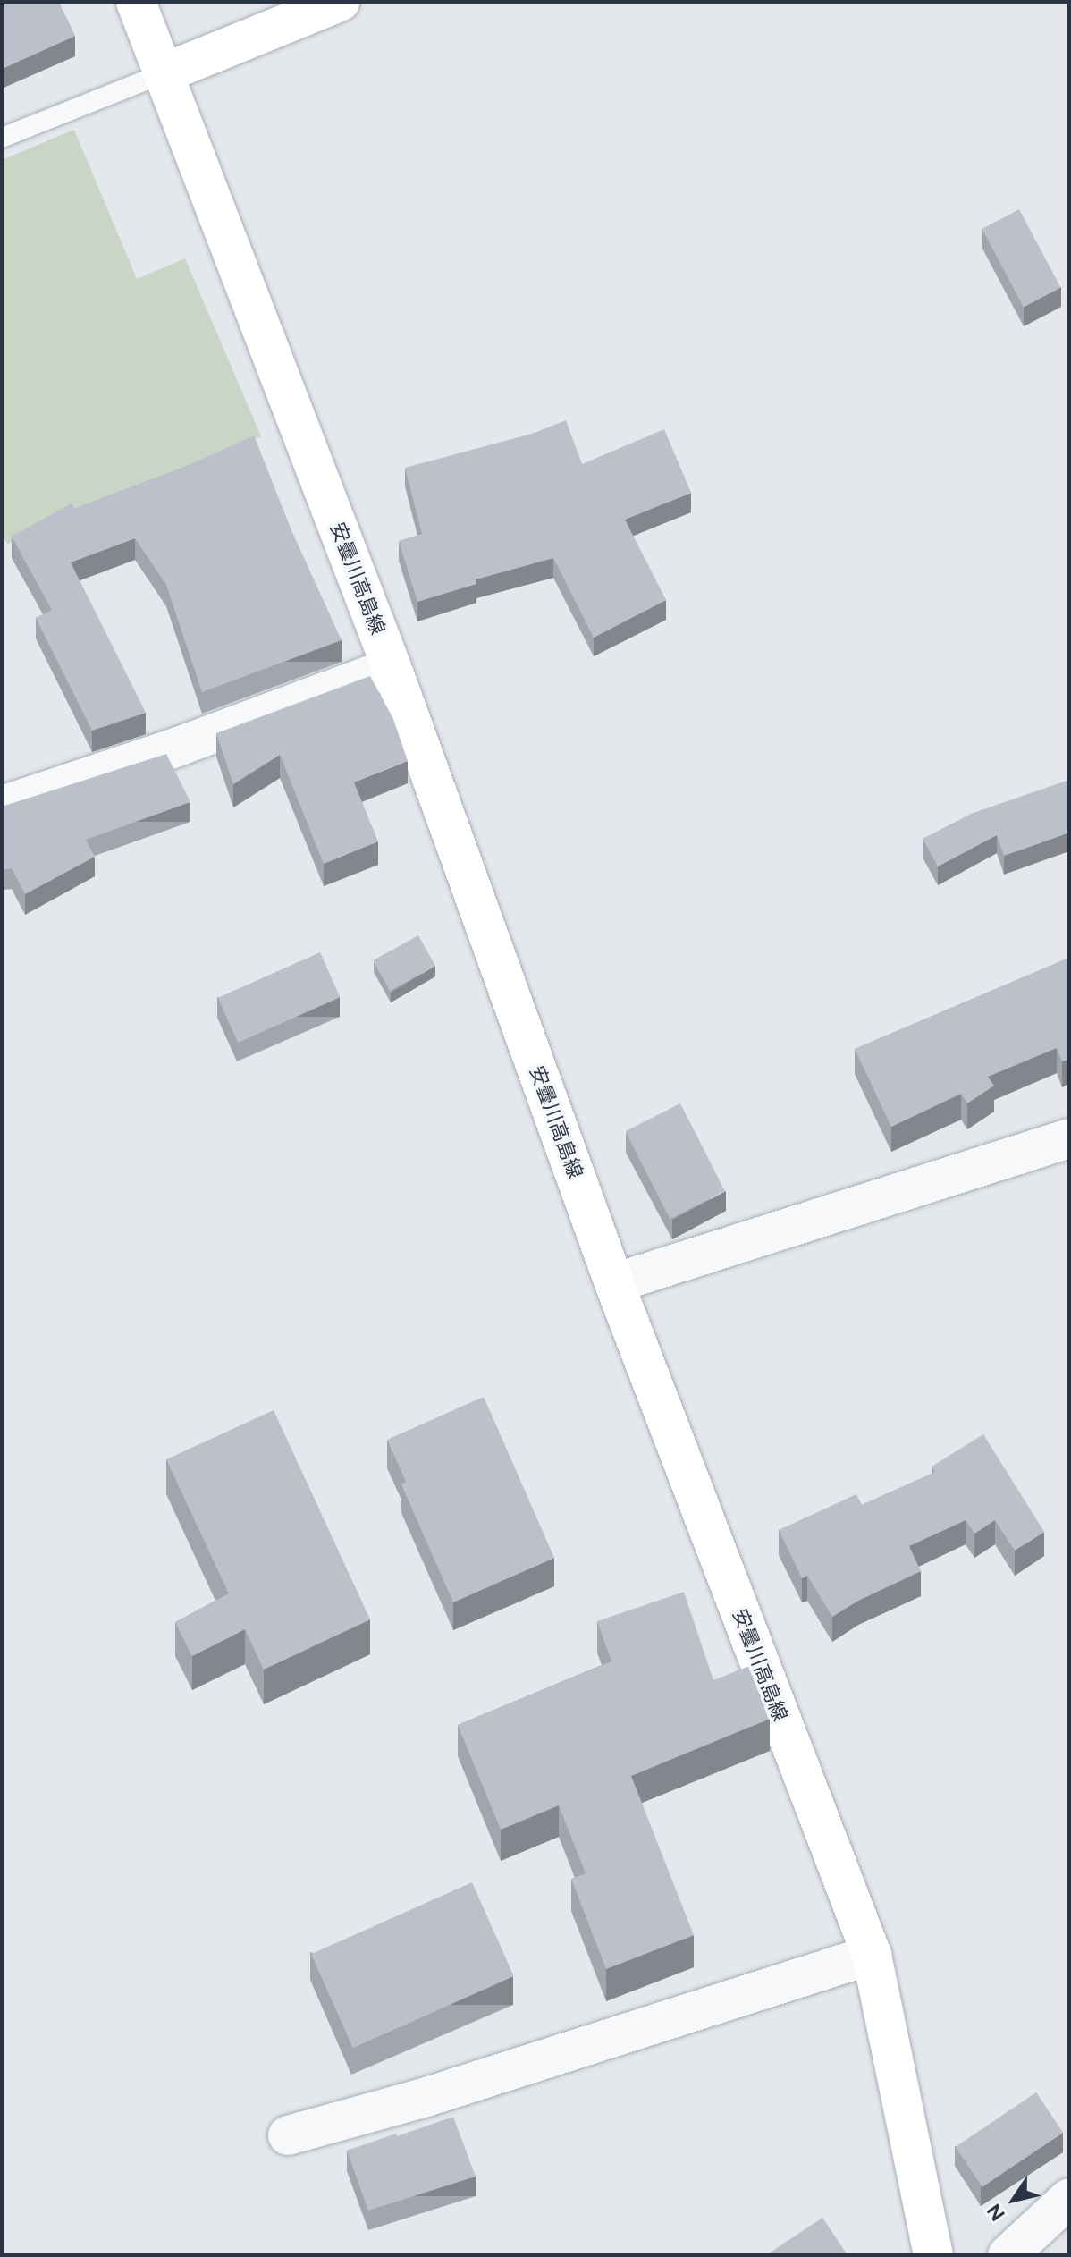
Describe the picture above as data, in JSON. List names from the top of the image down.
{
  "streets": {
    "main road": ["安曇川高島線"]
  },
  "north": "bottom left"
}
